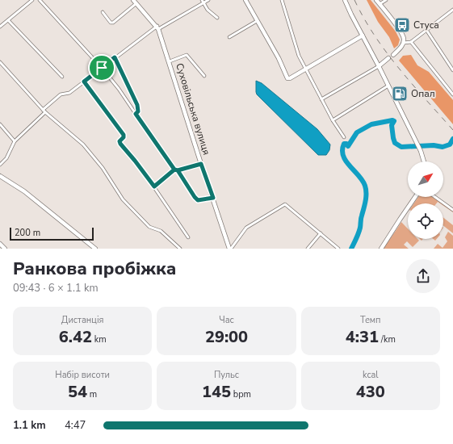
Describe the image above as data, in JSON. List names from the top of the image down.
{
  "streets": {
    "street": ["Суховільська вулиця"]
  },
  "places": {
    "bus stop": ["Стуса"],
    "fuel station": ["Опал"]
  },
  "scale_bar": "200 m",
  "north": "top right",
  "page": {
    "scale": "200 m",
    "heading": ["Ранкова пробіжка", "09:43 · 6 × 1.1 km"],
    "stats": [
      ["Дистанція", "6.42 km"],
      ["Час", "29:00"],
      ["Темп", "4:31 /km"],
      ["Набір висоти", "54 m"],
      ["Пульс", "145 bpm"],
      ["kcal", "430"]
    ],
    "list": [
      {
        "name": "1.1 km",
        "note": "4:47"
      }
    ]
  }
}
